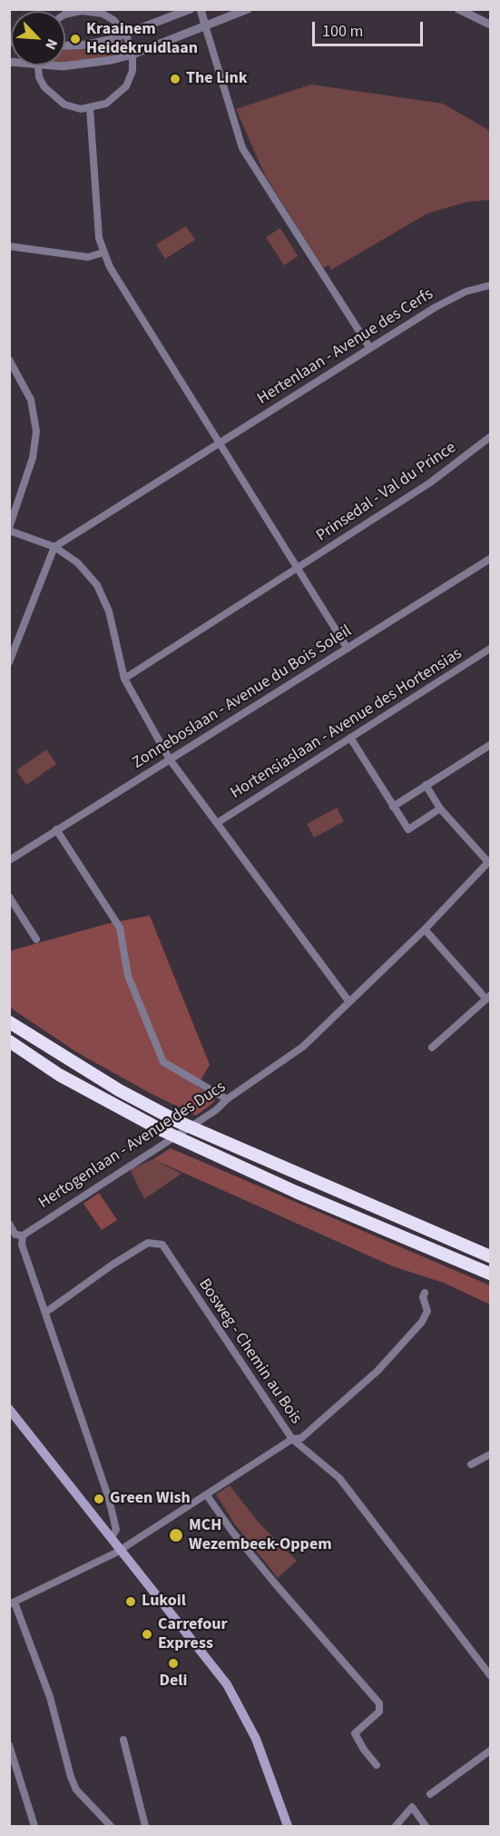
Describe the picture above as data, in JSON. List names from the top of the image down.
{
  "streets": {
    "street": [
      "Hertenlaan - Avenue des Cerfs",
      "Prinsedal - Val du Prince",
      "Zonneboslaan - Avenue du Bois Soleil",
      "Hortensiaslaan - Avenue des Hortensias",
      "Hertogenlaan - Avenue des Ducs",
      "Bosweg - Chemin au Bois"
    ]
  },
  "places": [
    "Kraainem Heidekruidlaan",
    "The Link",
    "Green Wish",
    "MCH Wezembeek-Oppem",
    "Lukoil",
    "Carrefour Express",
    "Deli"
  ],
  "scale_bar": "100 m",
  "north": "bottom right"
}
